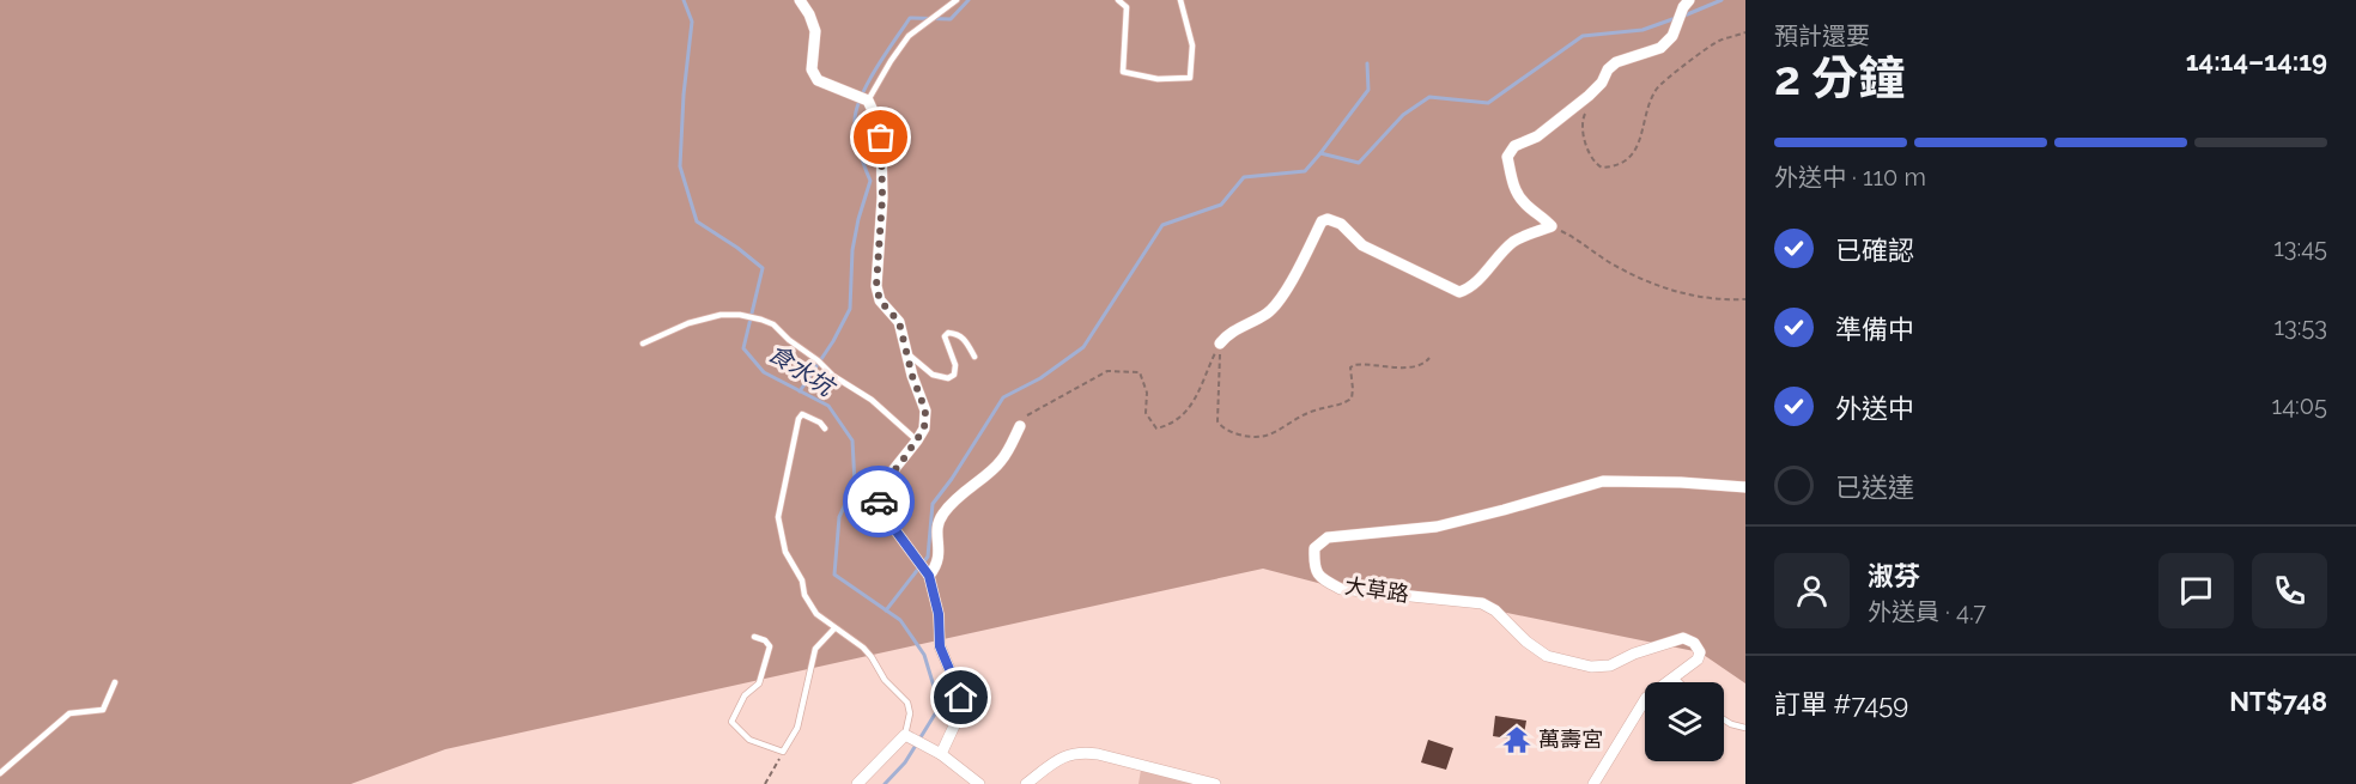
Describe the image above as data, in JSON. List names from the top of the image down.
{
  "streets": {
    "street": ["大草路"]
  },
  "water": ["食水坑"],
  "places": {
    "temple": ["萬壽宮"]
  },
  "page": {
    "heading": ["2 分鐘", "預計還要", "14:14–14:19"],
    "panel": [
      "淑芬",
      "外送員 · 4.7",
      "訂單 #7459",
      "NT$748"
    ],
    "bar": "外送中 · 110 m",
    "list": [
      ["已確認", "13:45"],
      ["準備中", "13:53"],
      ["外送中", "14:05"],
      "已送達"
    ]
  }
}
